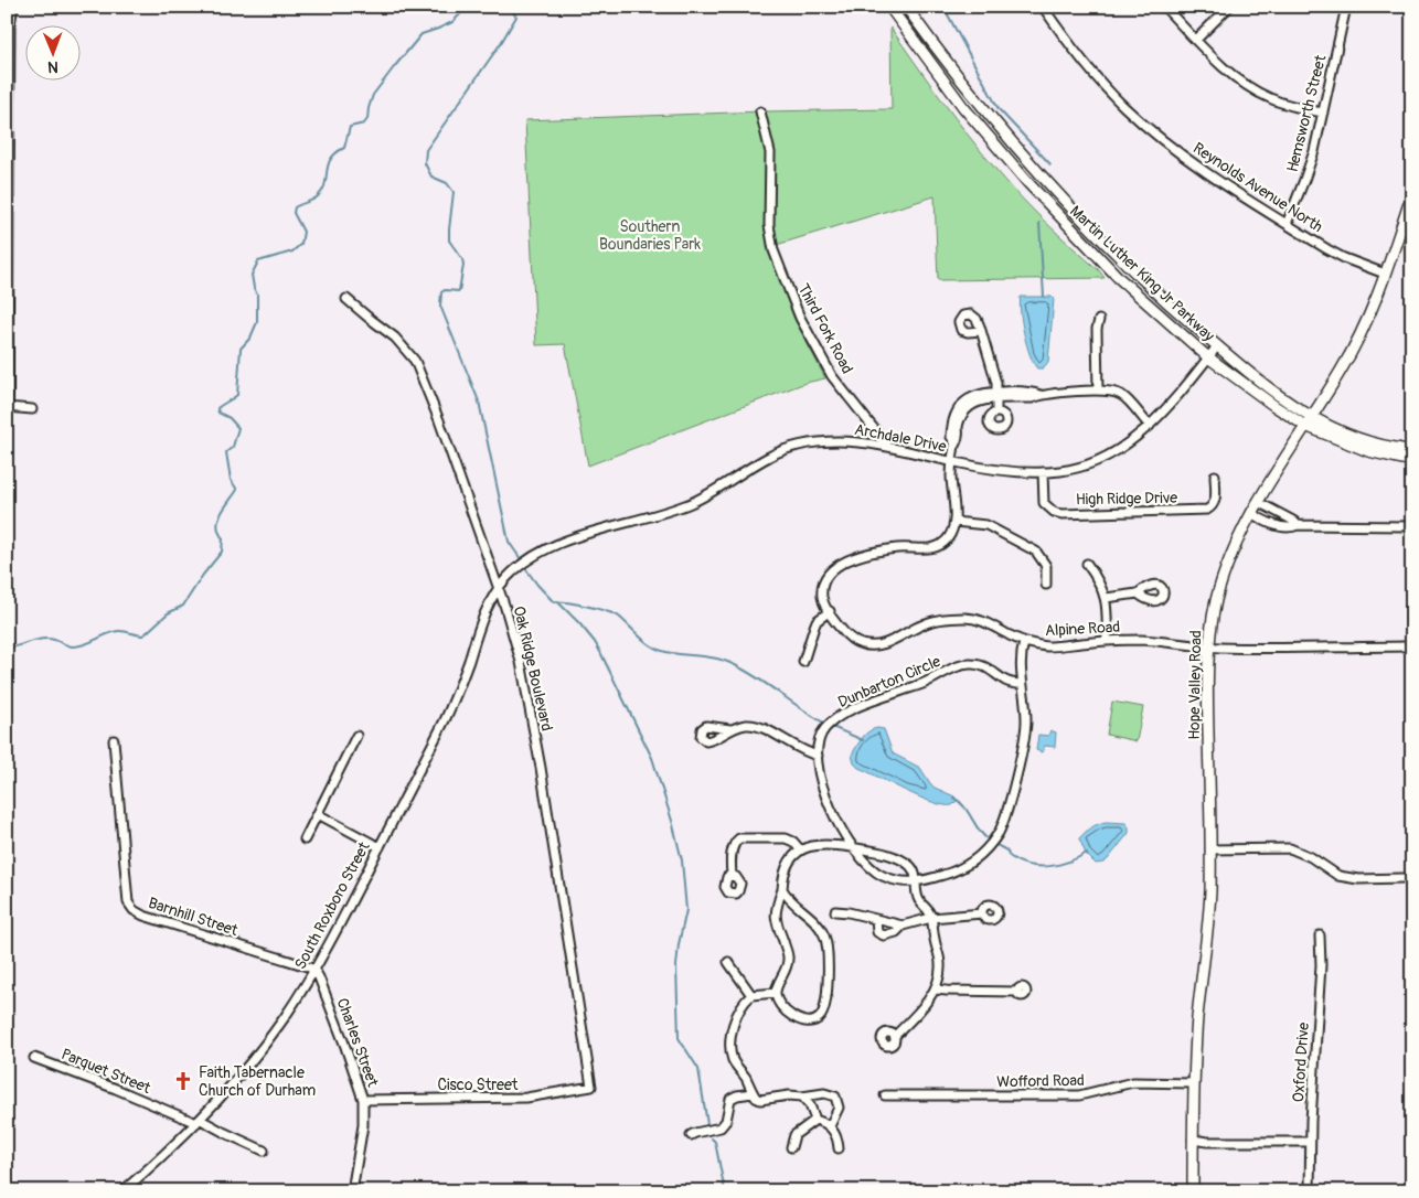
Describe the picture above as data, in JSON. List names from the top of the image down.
{
  "streets": {
    "main road": ["Martin Luther King Jr Parkway", "Hope Valley Road"],
    "street": [
      "Hemsworth Street",
      "Reynolds Avenue North",
      "Third Fork Road",
      "Archdale Drive",
      "High Ridge Drive",
      "Alpine Road",
      "Oak Ridge Boulevard",
      "Dunbarton Circle",
      "South Roxboro Street",
      "Barnhill Street",
      "Charles Street",
      "Oxford Drive",
      "Parquet Street",
      "Wofford Road",
      "Cisco Street"
    ]
  },
  "crossings": [
    ["Hemsworth Street", "Reynolds Avenue North"],
    ["Reynolds Avenue North", "Hope Valley Road"],
    ["Martin Luther King Jr Parkway", "Archdale Drive"],
    ["Martin Luther King Jr Parkway", "Hope Valley Road"],
    ["Third Fork Road", "Archdale Drive"],
    ["Archdale Drive", "High Ridge Drive"],
    ["Archdale Drive", "Oak Ridge Boulevard"],
    ["Archdale Drive", "South Roxboro Street"],
    ["Alpine Road", "Dunbarton Circle"],
    ["Alpine Road", "Hope Valley Road"],
    ["Oak Ridge Boulevard", "South Roxboro Street"],
    ["Oak Ridge Boulevard", "Cisco Street"],
    ["Hope Valley Road", "Wofford Road"],
    ["South Roxboro Street", "Barnhill Street"],
    ["South Roxboro Street", "Charles Street"],
    ["South Roxboro Street", "Parquet Street"],
    ["Barnhill Street", "Charles Street"],
    ["Charles Street", "Cisco Street"]
  ],
  "parks": ["Southern Boundaries Park"],
  "places": {
    "church": ["Faith Tabernacle Church of Durham"]
  },
  "north": "bottom"
}
